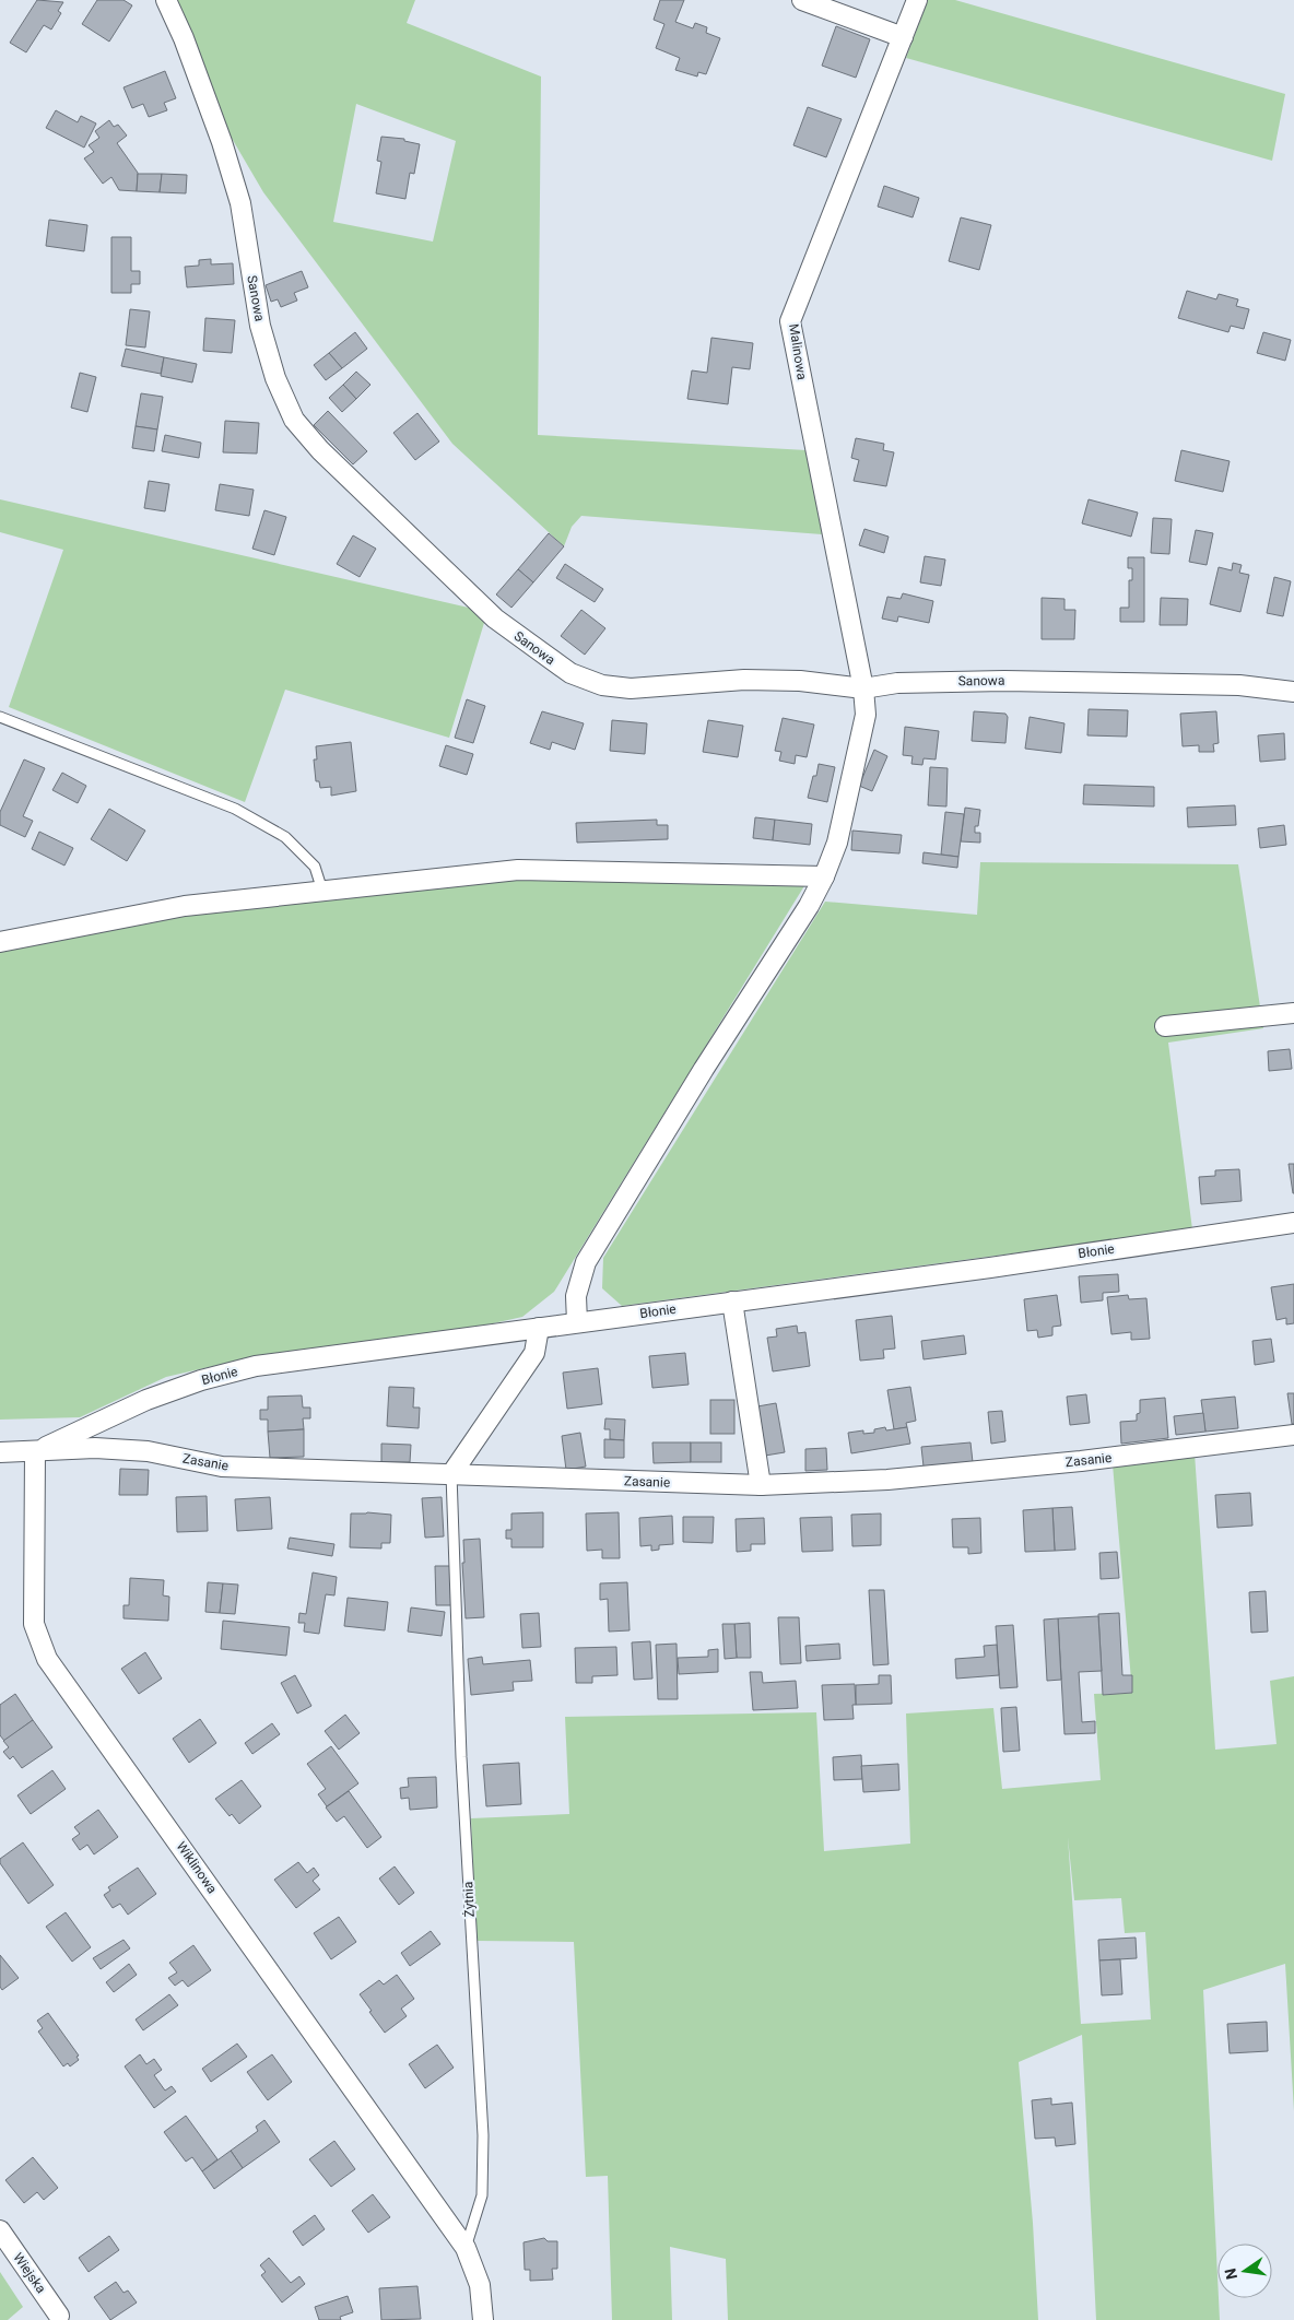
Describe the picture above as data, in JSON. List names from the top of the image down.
{
  "streets": {
    "street": [
      "Sanowa",
      "Malinowa",
      "Błonie",
      "Zasanie",
      "Wiklinowa",
      "Wiejska"
    ],
    "lane": ["Żytnia"]
  },
  "crossings": [
    ["Sanowa", "Malinowa"],
    ["Malinowa", "Błonie"],
    ["Błonie", "Zasanie"],
    ["Błonie", "Wiklinowa"],
    ["Zasanie", "Wiklinowa"],
    ["Zasanie", "Żytnia"],
    ["Wiklinowa", "Żytnia"]
  ],
  "north": "left"
}
